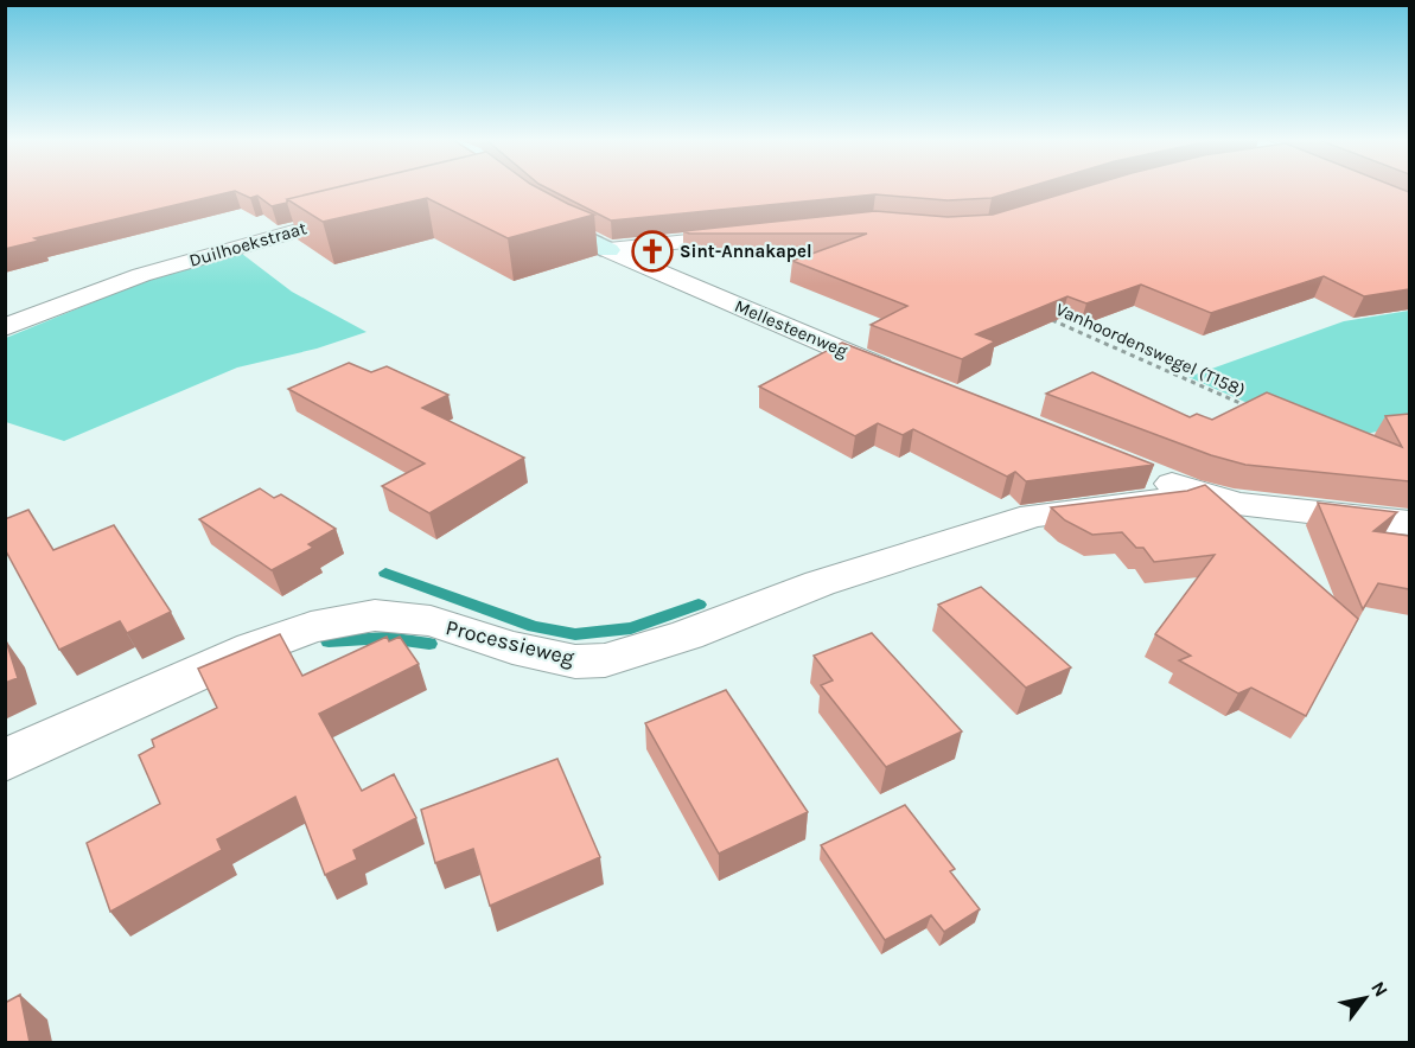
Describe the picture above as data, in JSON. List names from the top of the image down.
{
  "streets": {
    "street": ["Duilhoekstraat", "Mellesteenweg", "Processieweg"],
    "path": ["Vanhoordenswegel (T158)"]
  },
  "places": {
    "church": ["Sint-Annakapel"]
  },
  "north": "top right"
}
